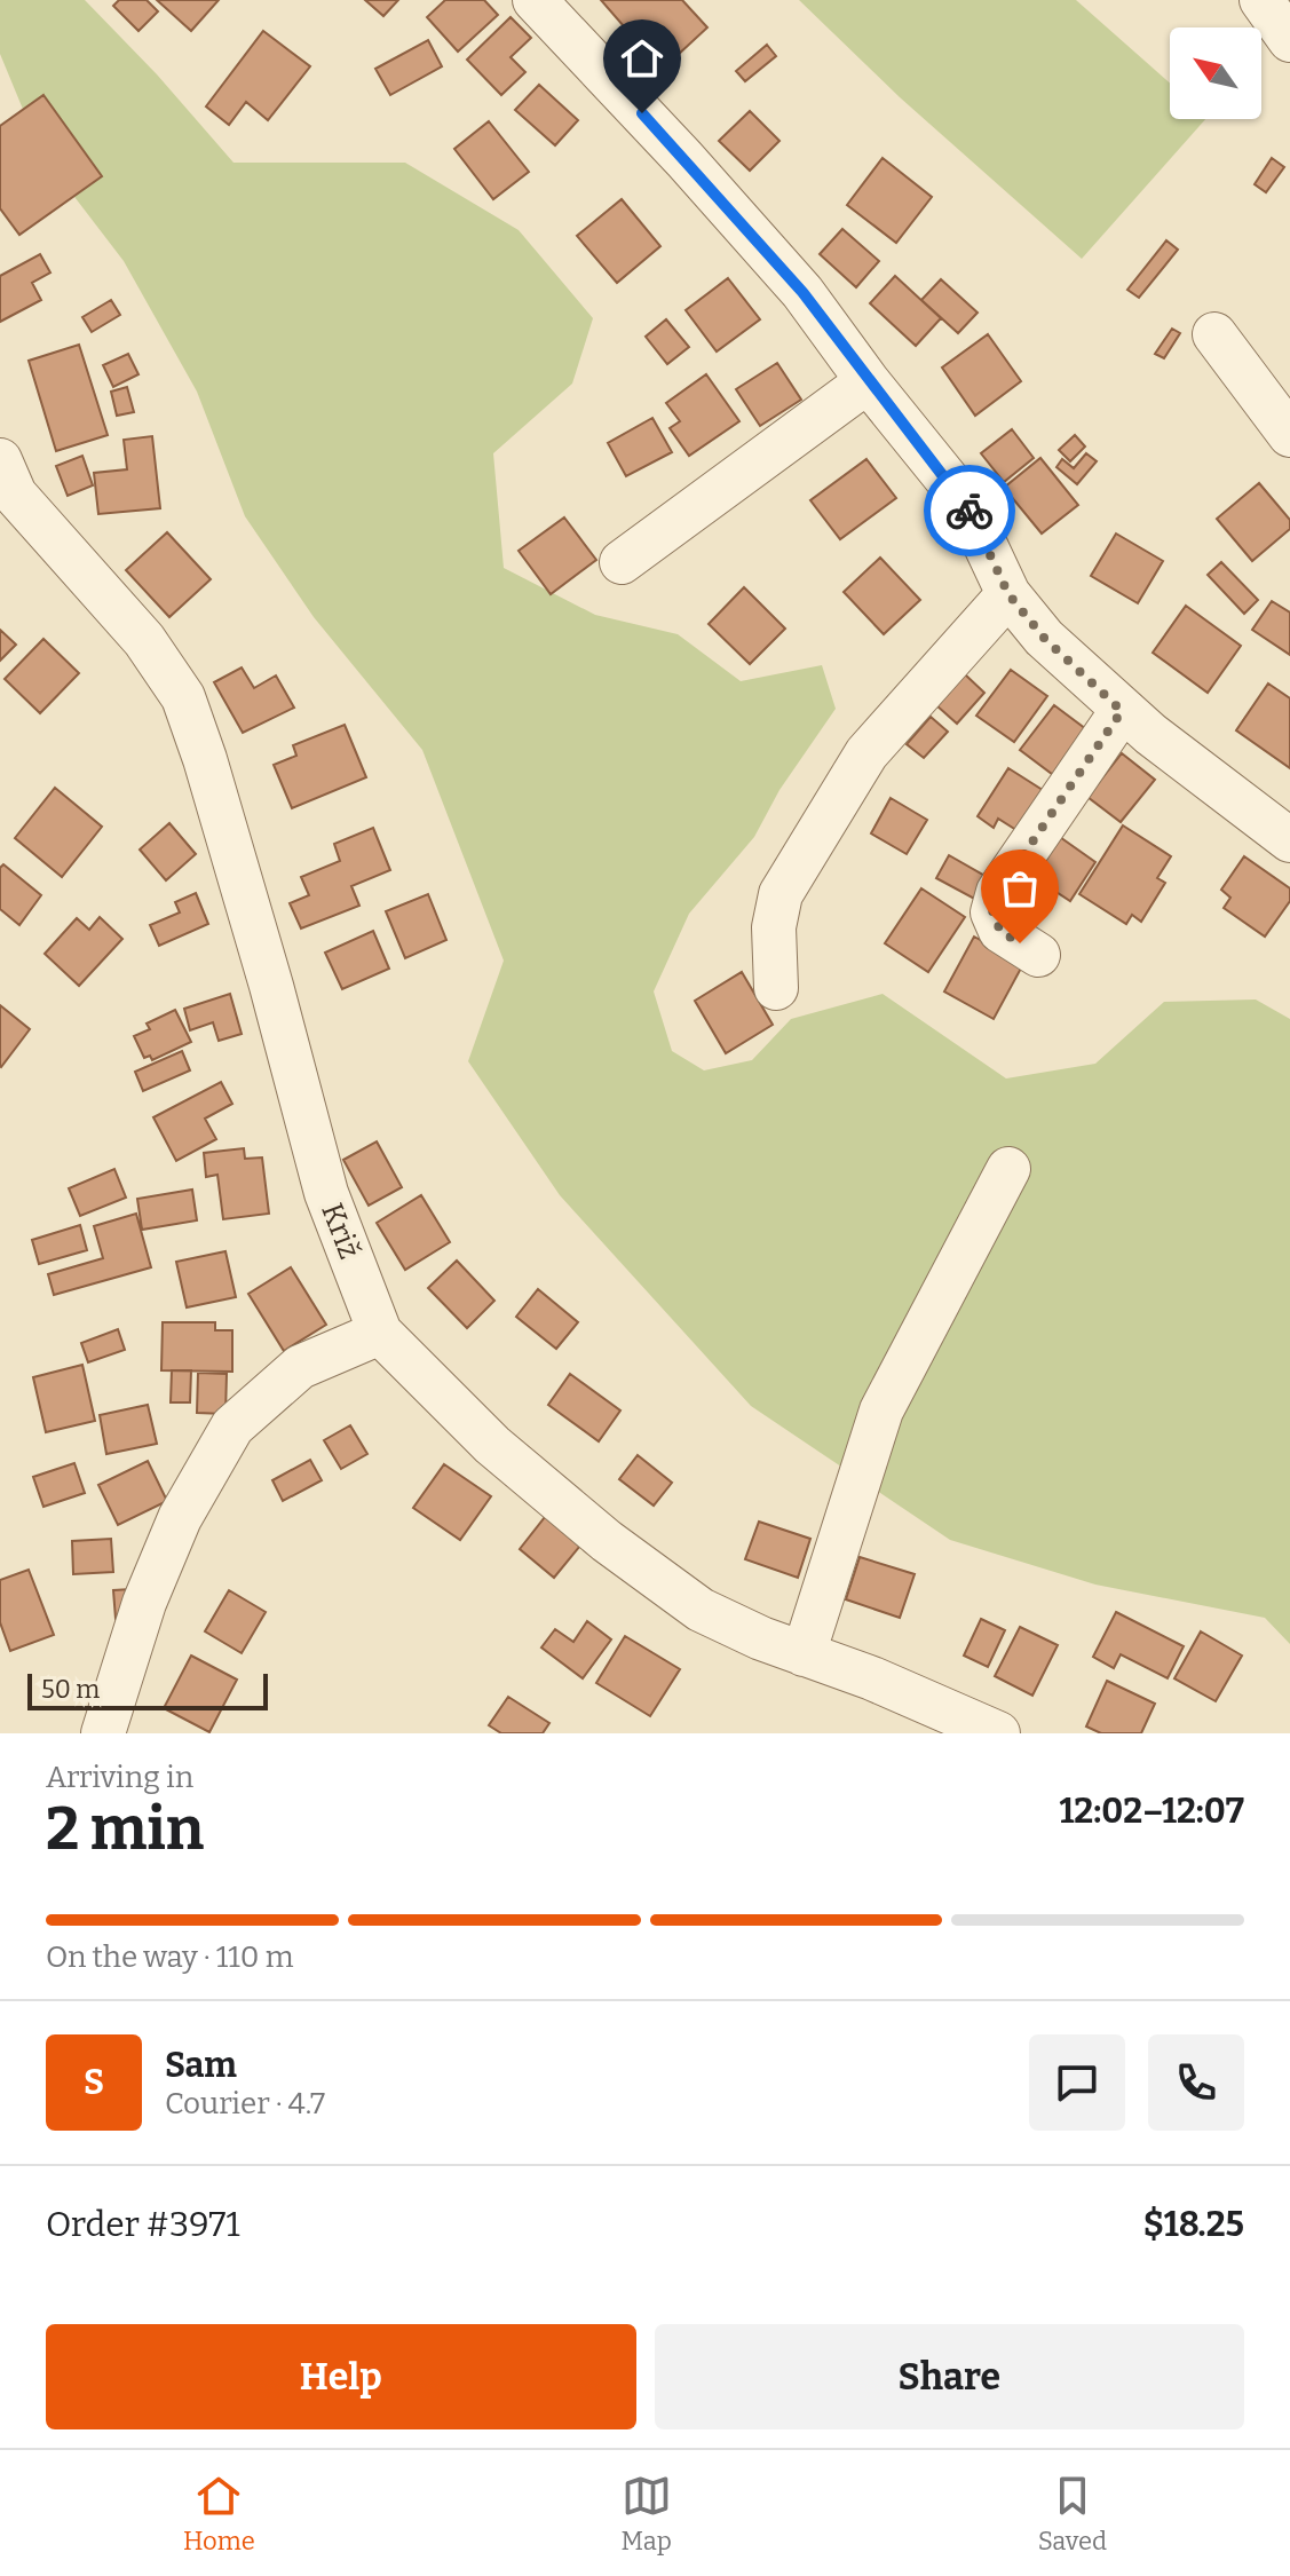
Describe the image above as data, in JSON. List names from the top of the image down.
{
  "streets": {
    "street": ["Križ"]
  },
  "scale_bar": "50 m",
  "north": "top left",
  "page": {
    "scale": "50 m",
    "heading": ["2 min", "Arriving in", "12:02–12:07"],
    "panel": [
      "Sam",
      "Courier · 4.7",
      "Order #3971",
      "$18.25"
    ],
    "bar": "On the way · 110 m",
    "round": "S",
    "buttons": ["Help", "Share"],
    "tabs": ["Home", "Map", "Saved"]
  }
}
